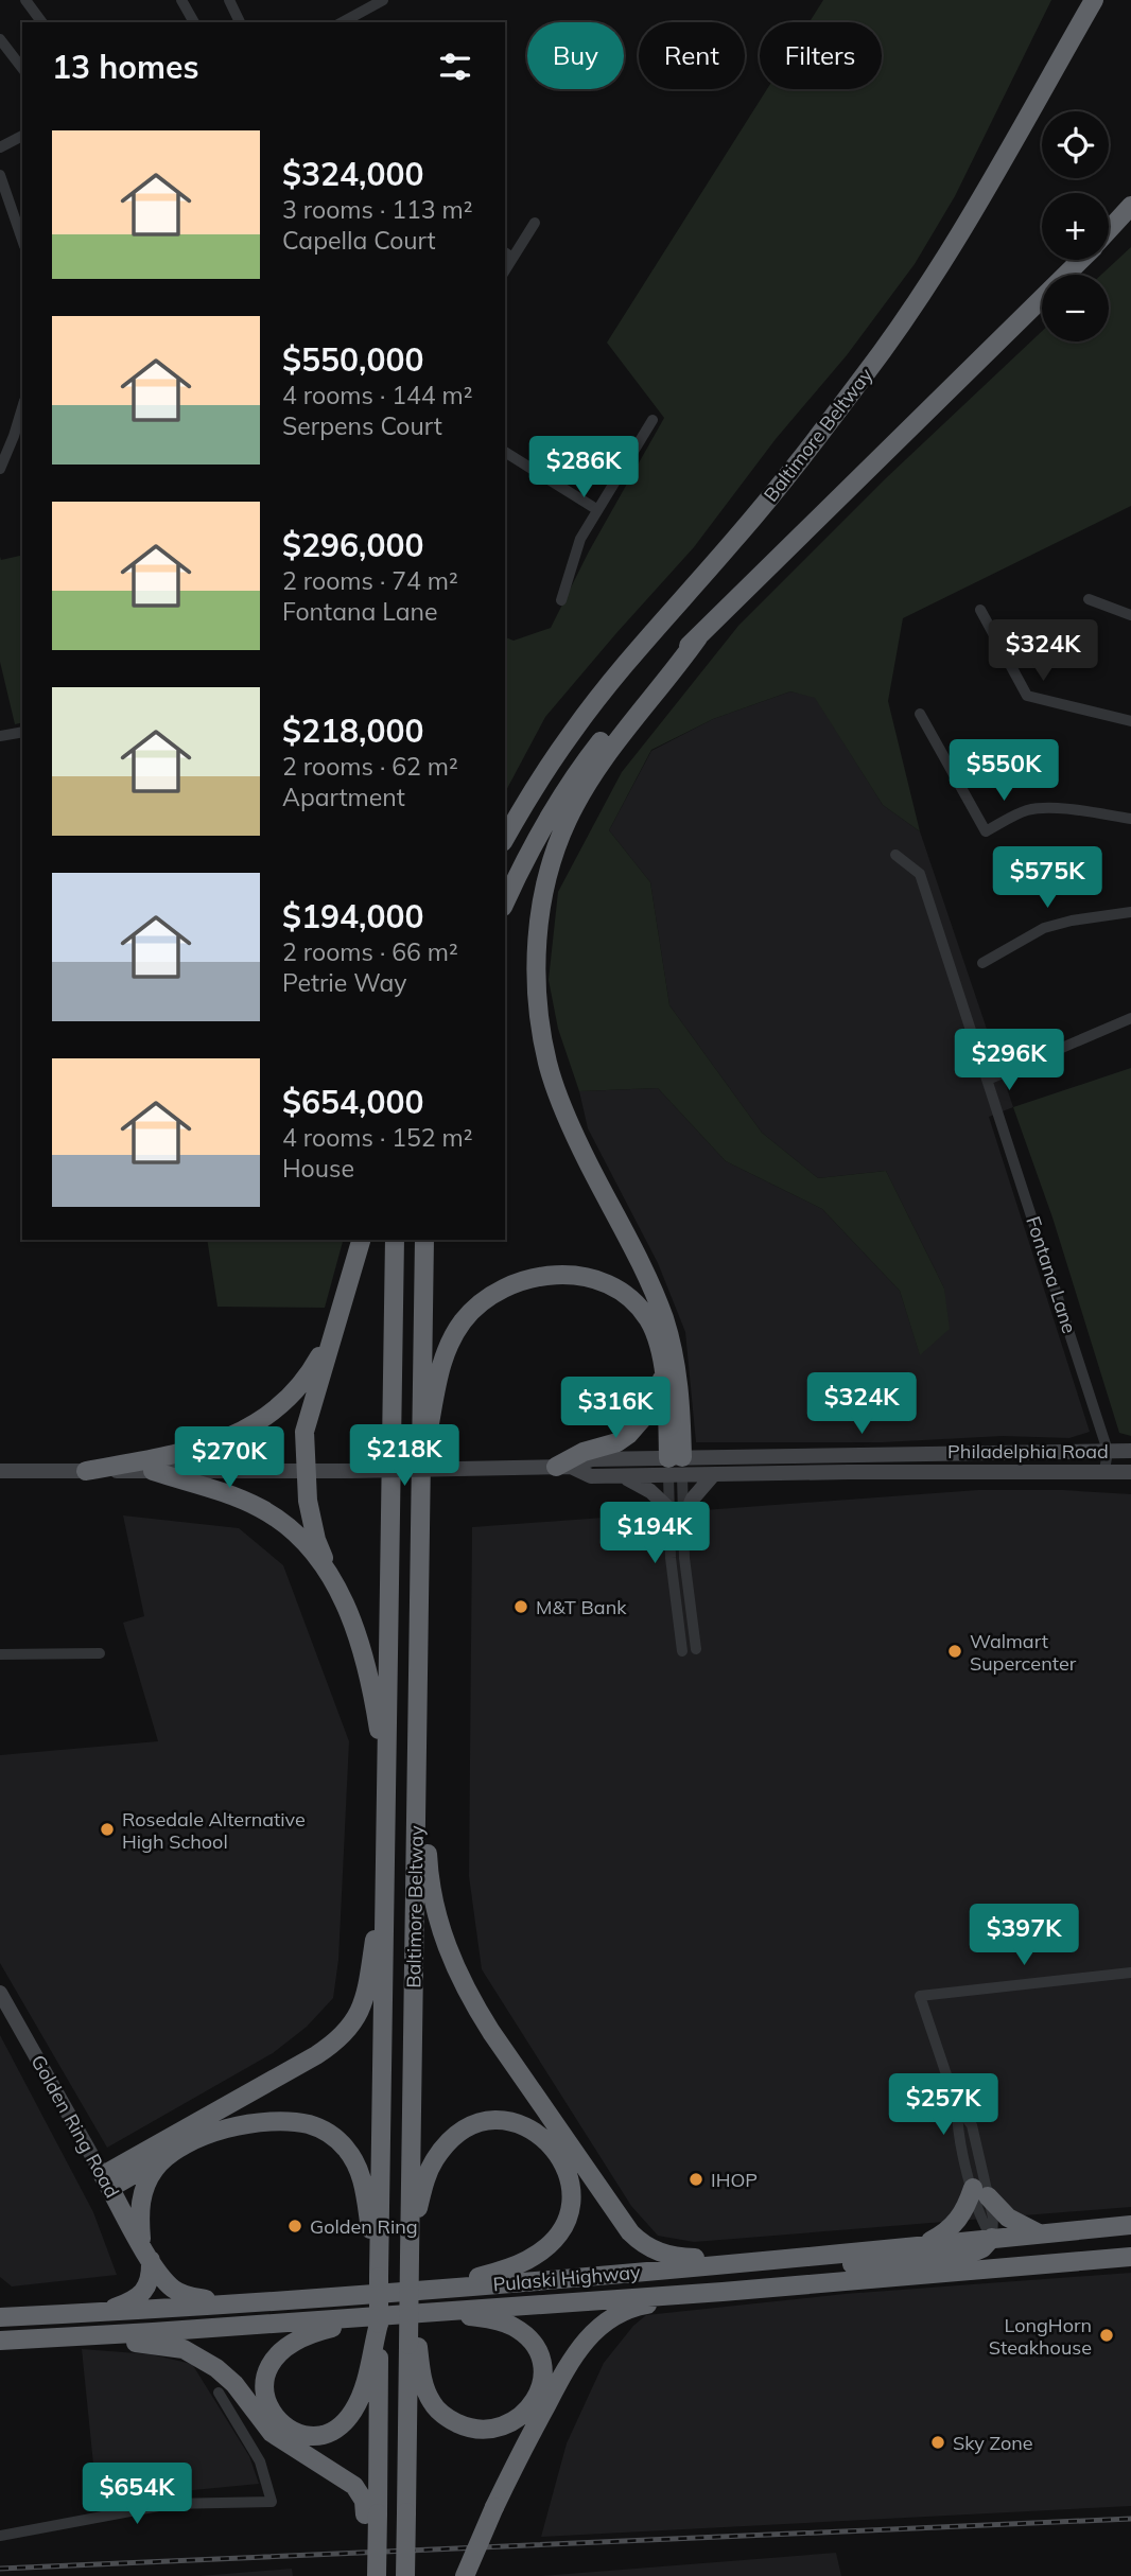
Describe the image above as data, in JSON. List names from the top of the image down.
{
  "streets": {
    "highway": ["Baltimore Beltway", "Golden Ring Road", "Pulaski Highway"],
    "main road": ["Philadelphia Road"],
    "street": ["Fontana Lane"]
  },
  "crossings": [
    ["Baltimore Beltway", "Pulaski Highway"],
    ["Fontana Lane", "Philadelphia Road"],
    ["Golden Ring Road", "Pulaski Highway"]
  ],
  "places": [
    "M&T Bank",
    "Walmart Supercenter",
    "Rosedale Alternative High School",
    "IHOP",
    "Golden Ring",
    "LongHorn Steakhouse",
    "Sky Zone"
  ],
  "page": {
    "chip": ["Buy", "Rent", "Filters"],
    "heading": "13 homes",
    "map_buttons": ["+", "−"],
    "list": [
      {
        "name": "$324,000",
        "note": "3 rooms · 113 m² · Capella Court"
      },
      {
        "name": "$550,000",
        "note": "4 rooms · 144 m² · Serpens Court"
      },
      {
        "name": "$296,000",
        "note": "2 rooms · 74 m² · Fontana Lane"
      },
      {
        "name": "$218,000",
        "note": "2 rooms · 62 m² · Apartment"
      },
      {
        "name": "$194,000",
        "note": "2 rooms · 66 m² · Petrie Way"
      },
      {
        "name": "$654,000",
        "note": "4 rooms · 152 m² · House"
      }
    ],
    "price": [
      "$286K",
      "$324K",
      "$550K",
      "$575K",
      "$296K",
      "$324K",
      "$316K",
      "$218K",
      "$270K",
      "$194K",
      "$397K",
      "$257K",
      "$654K"
    ]
  }
}
